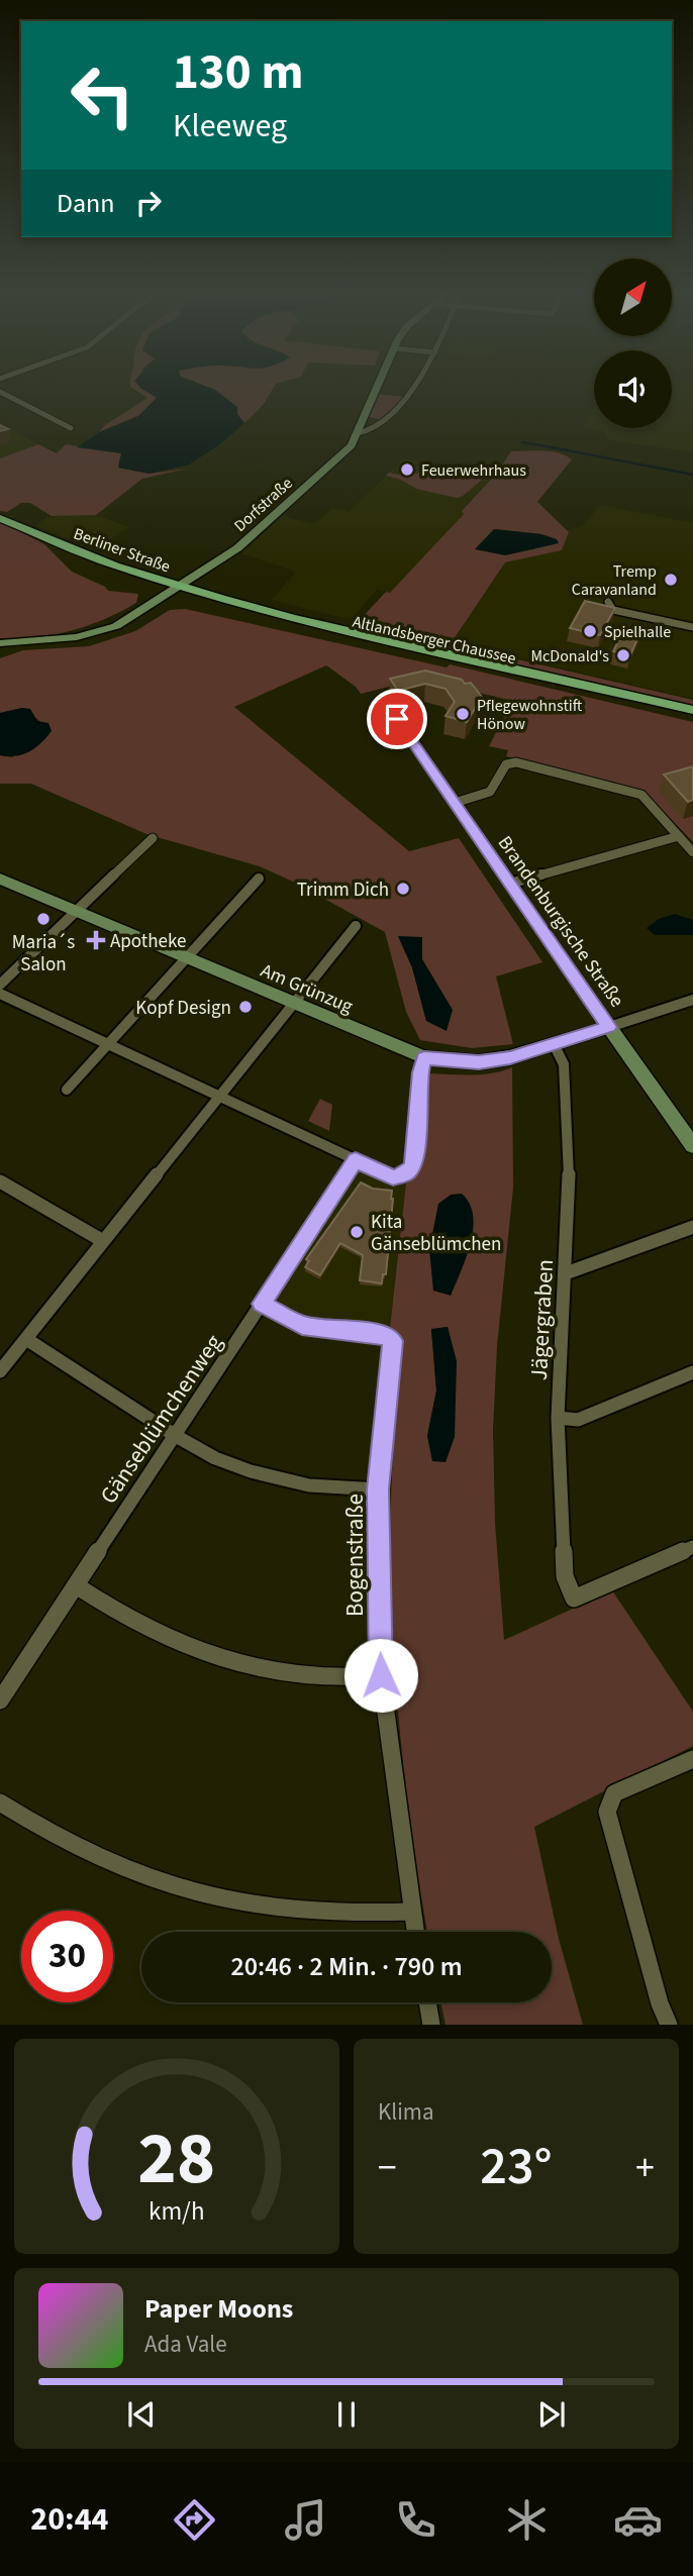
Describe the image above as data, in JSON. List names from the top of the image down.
{
  "streets": {
    "main road": [
      "Dorfstraße",
      "Berliner Straße",
      "Altlandsberger Chaussee",
      "Brandenburgische Straße",
      "Am Grünzug"
    ],
    "street": ["Jägergraben", "Gänseblümchenweg", "Bogenstraße"]
  },
  "crossings": [
    ["Dorfstraße", "Berliner Straße"],
    ["Dorfstraße", "Altlandsberger Chaussee"],
    ["Berliner Straße", "Altlandsberger Chaussee"],
    ["Brandenburgische Straße", "Am Grünzug"],
    ["Am Grünzug", "Jägergraben"],
    ["Gänseblümchenweg", "Bogenstraße"]
  ],
  "places": {
    "other": [
      "Feuerwehrhaus",
      "Tremp Caravanland",
      "Spielhalle",
      "McDonald's",
      "Pflegewohnstift Hönow",
      "Trimm Dich",
      "Maria´s Salon",
      "Kopf Design",
      "Kita Gänseblümchen"
    ],
    "health": ["Apotheke"]
  },
  "north": "top right",
  "page": {
    "turn": ["130 m", "Kleeweg"],
    "then": "Dann",
    "limit": "30",
    "trip": "20:46 · 2 Min. · 790 m",
    "tile": "Klima",
    "heat": ["−", "23°", "+"],
    "song": ["Paper Moons", "Ada Vale"],
    "tabs": "20:44",
    "gauge": ["28", "km/h"]
  }
}
